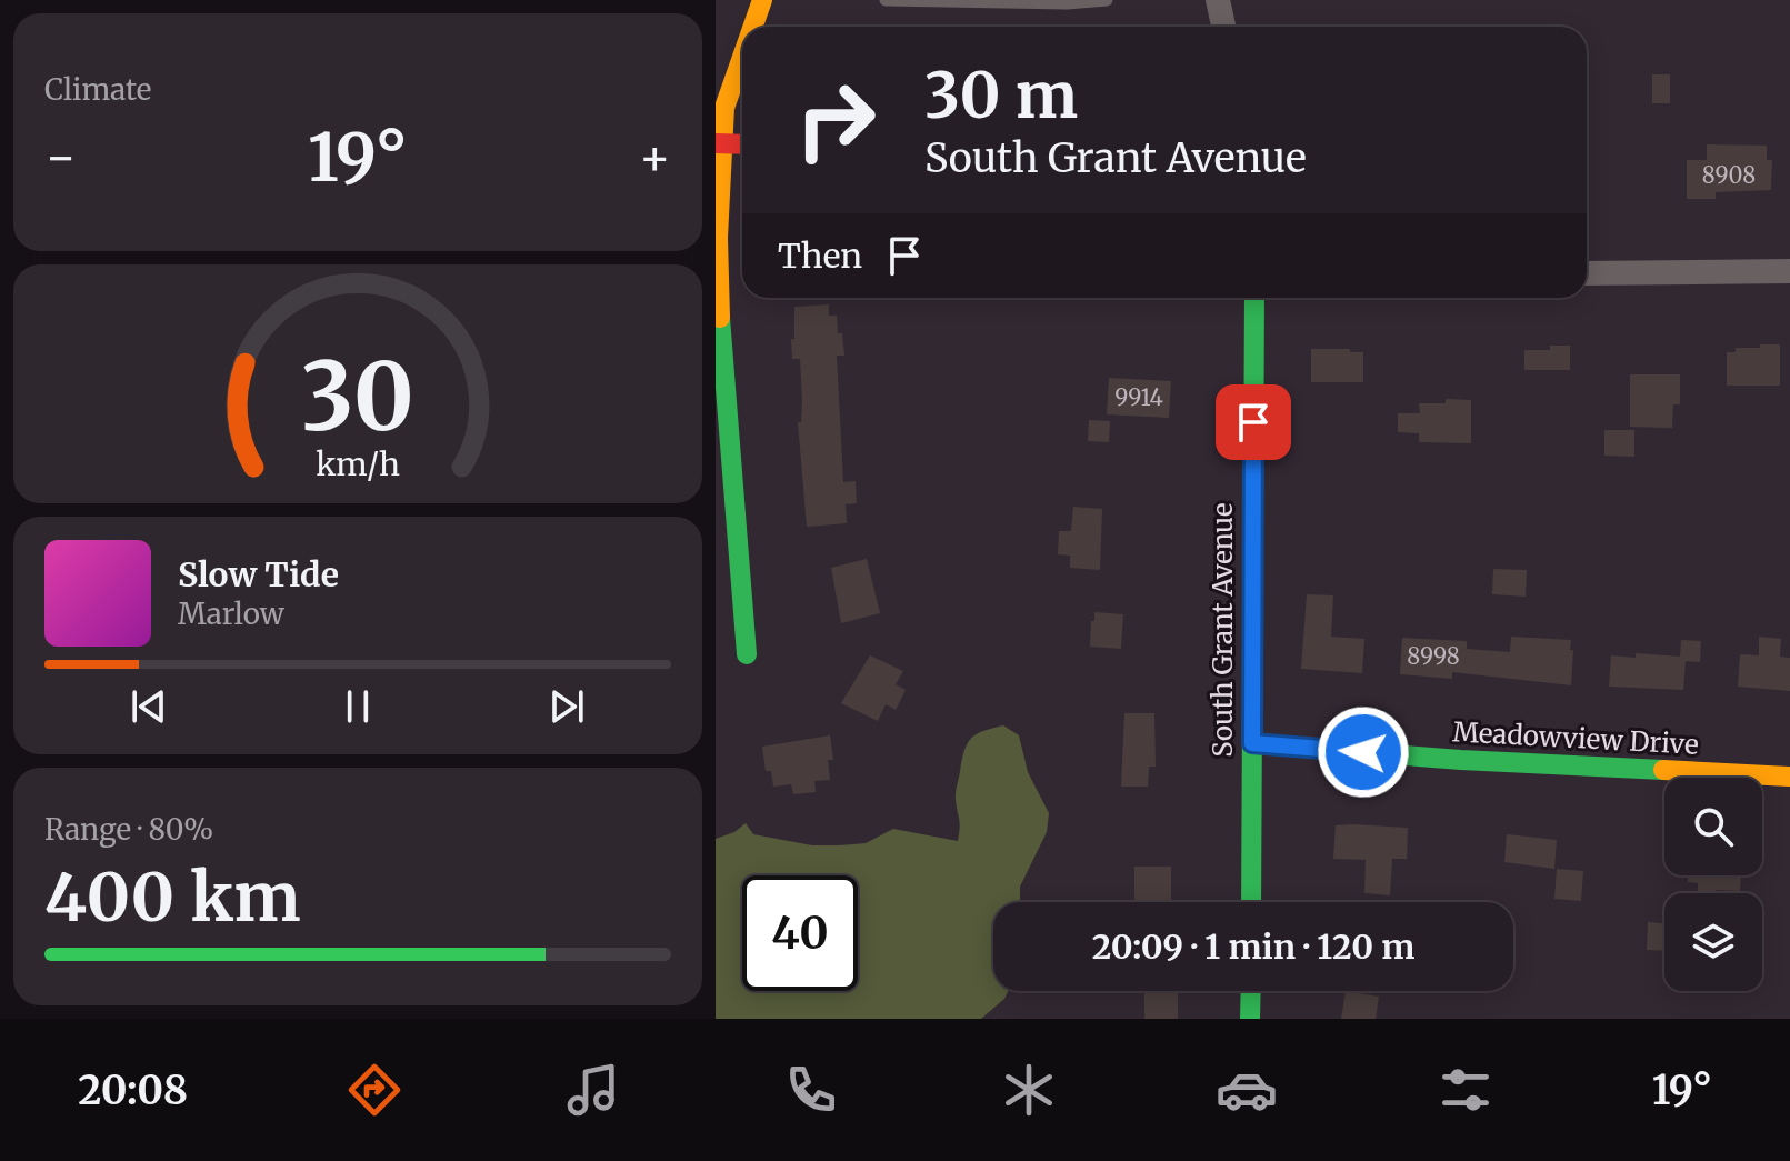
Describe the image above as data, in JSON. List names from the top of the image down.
{
  "streets": {
    "street": ["South Grant Avenue", "Meadowview Drive"]
  },
  "crossings": [
    ["South Grant Avenue", "Meadowview Drive"]
  ],
  "house_numbers": ["8908", "9914", "8998"],
  "page": {
    "tile": [
      "Climate",
      ["Range · 80%", "400 km"]
    ],
    "turn": ["30 m", "South Grant Avenue"],
    "heat": ["−", "19°", "+"],
    "then": "Then",
    "song": ["Slow Tide", "Marlow"],
    "limit": "40",
    "trip": "20:09 · 1 min · 120 m",
    "tabs": ["20:08", "19°"],
    "gauge": ["30", "km/h"]
  }
}
